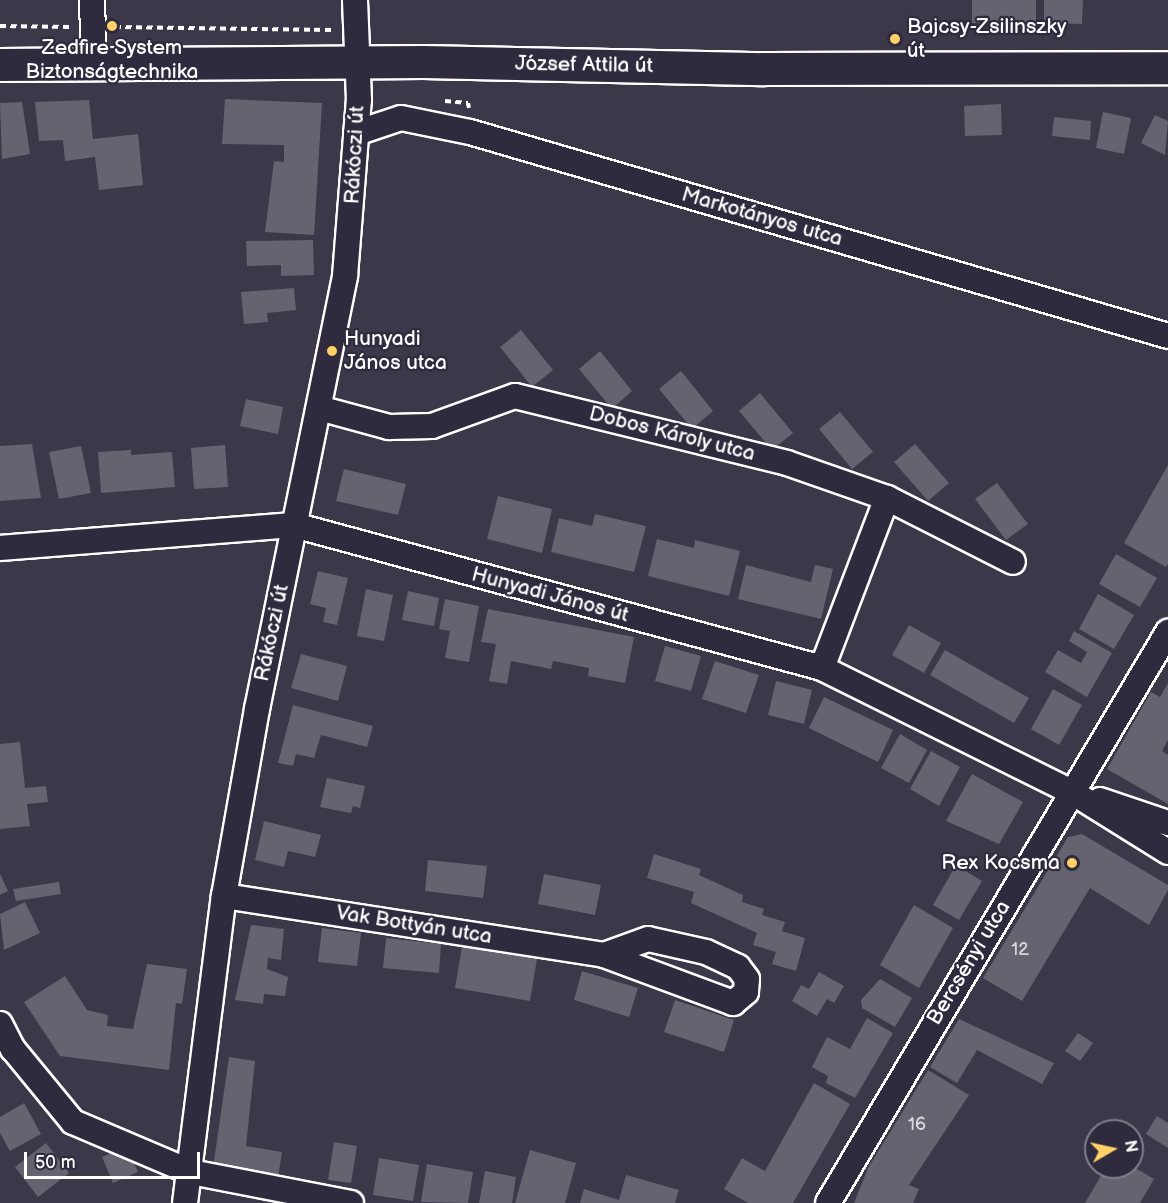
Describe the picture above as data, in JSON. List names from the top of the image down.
{
  "streets": {
    "main road": ["József Attila út"],
    "street": [
      "Rákóczi út",
      "Markotányos utca",
      "Dobos Károly utca",
      "Hunyadi János út",
      "Vak Bottyán utca",
      "Bercsényi utca"
    ]
  },
  "crossings": [
    ["József Attila út", "Rákóczi út"],
    ["Rákóczi út", "Markotányos utca"],
    ["Rákóczi út", "Dobos Károly utca"],
    ["Rákóczi út", "Hunyadi János út"],
    ["Rákóczi út", "Vak Bottyán utca"],
    ["Hunyadi János út", "Bercsényi utca"]
  ],
  "places": [
    "Zedfire System Biztonságtechnika",
    "Bajcsy-Zsilinszky út",
    "Hunyadi János utca",
    "Rex Kocsma"
  ],
  "house_numbers": ["12", "16"],
  "scale_bar": "50 m",
  "north": "right"
}
